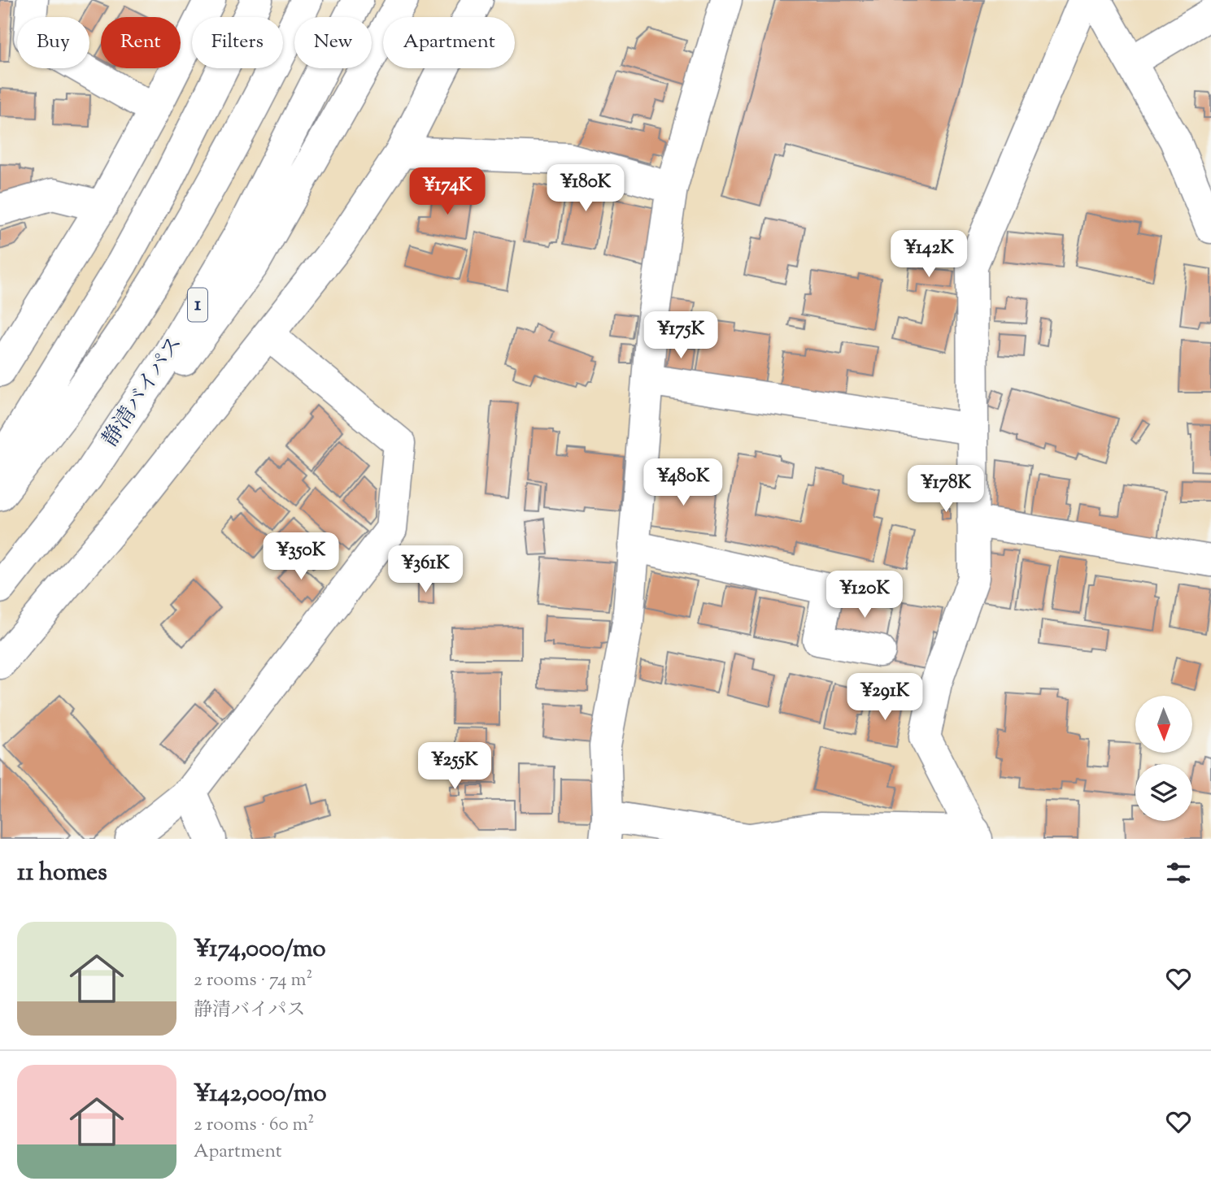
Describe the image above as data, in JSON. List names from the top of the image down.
{
  "streets": {
    "main road": ["1", "静清バイパス"]
  },
  "north": "bottom",
  "page": {
    "chip": [
      "Buy",
      "Rent",
      "Filters",
      "New",
      "Apartment"
    ],
    "price": [
      "¥180K",
      "¥174K",
      "¥142K",
      "¥175K",
      "¥480K",
      "¥178K",
      "¥350K",
      "¥361K",
      "¥120K",
      "¥291K",
      "¥255K"
    ],
    "heading": "11 homes",
    "list": [
      {
        "name": "¥174,000/mo",
        "note": "2 rooms · 74 m² · 静清バイパス"
      },
      {
        "name": "¥142,000/mo",
        "note": "2 rooms · 60 m² · Apartment"
      }
    ]
  }
}
